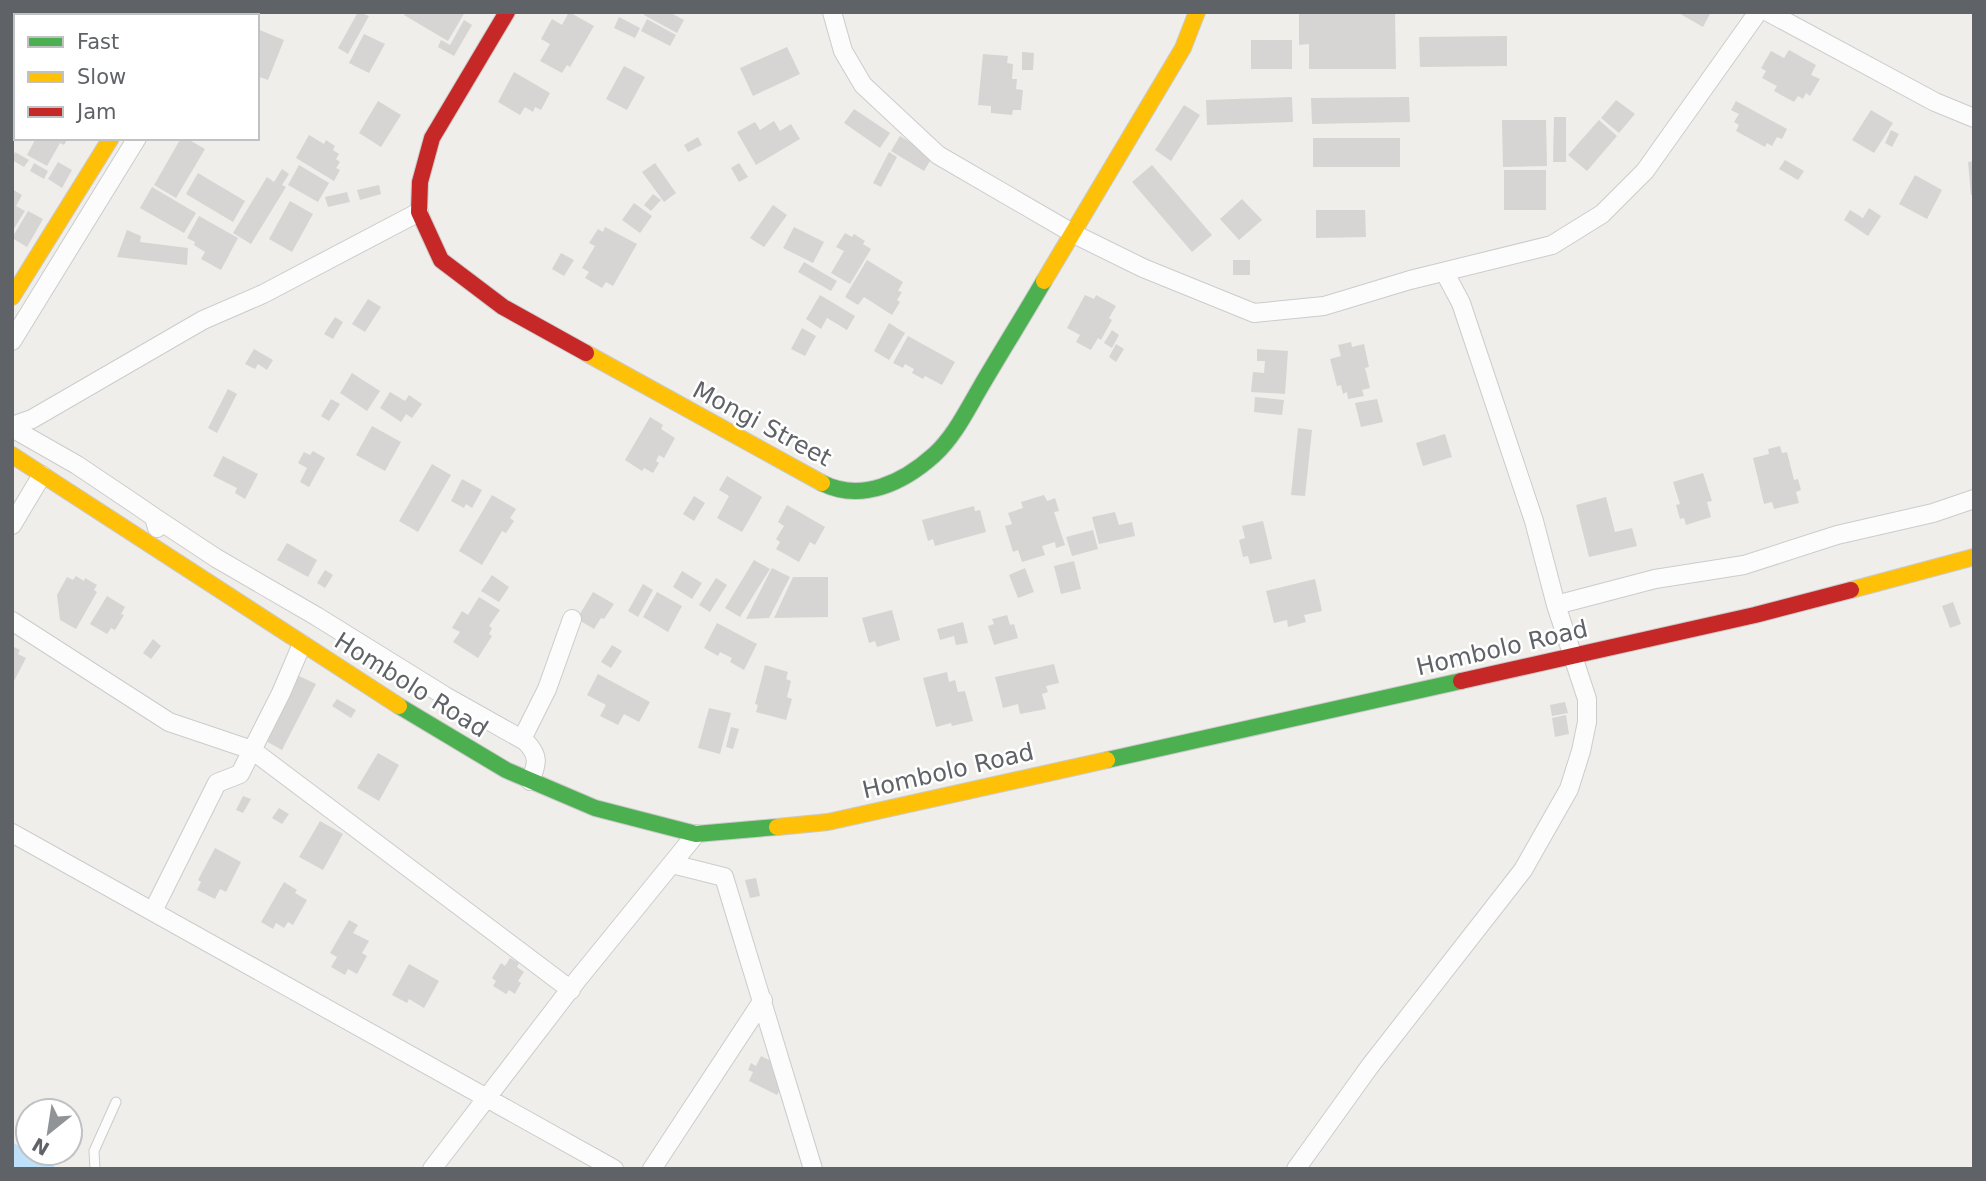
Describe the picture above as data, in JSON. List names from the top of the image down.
{
  "streets": {
    "street": ["Mongi Street", "Hombolo Road"]
  },
  "legend": ["Fast", "Slow", "Jam"],
  "north": "bottom left"
}
